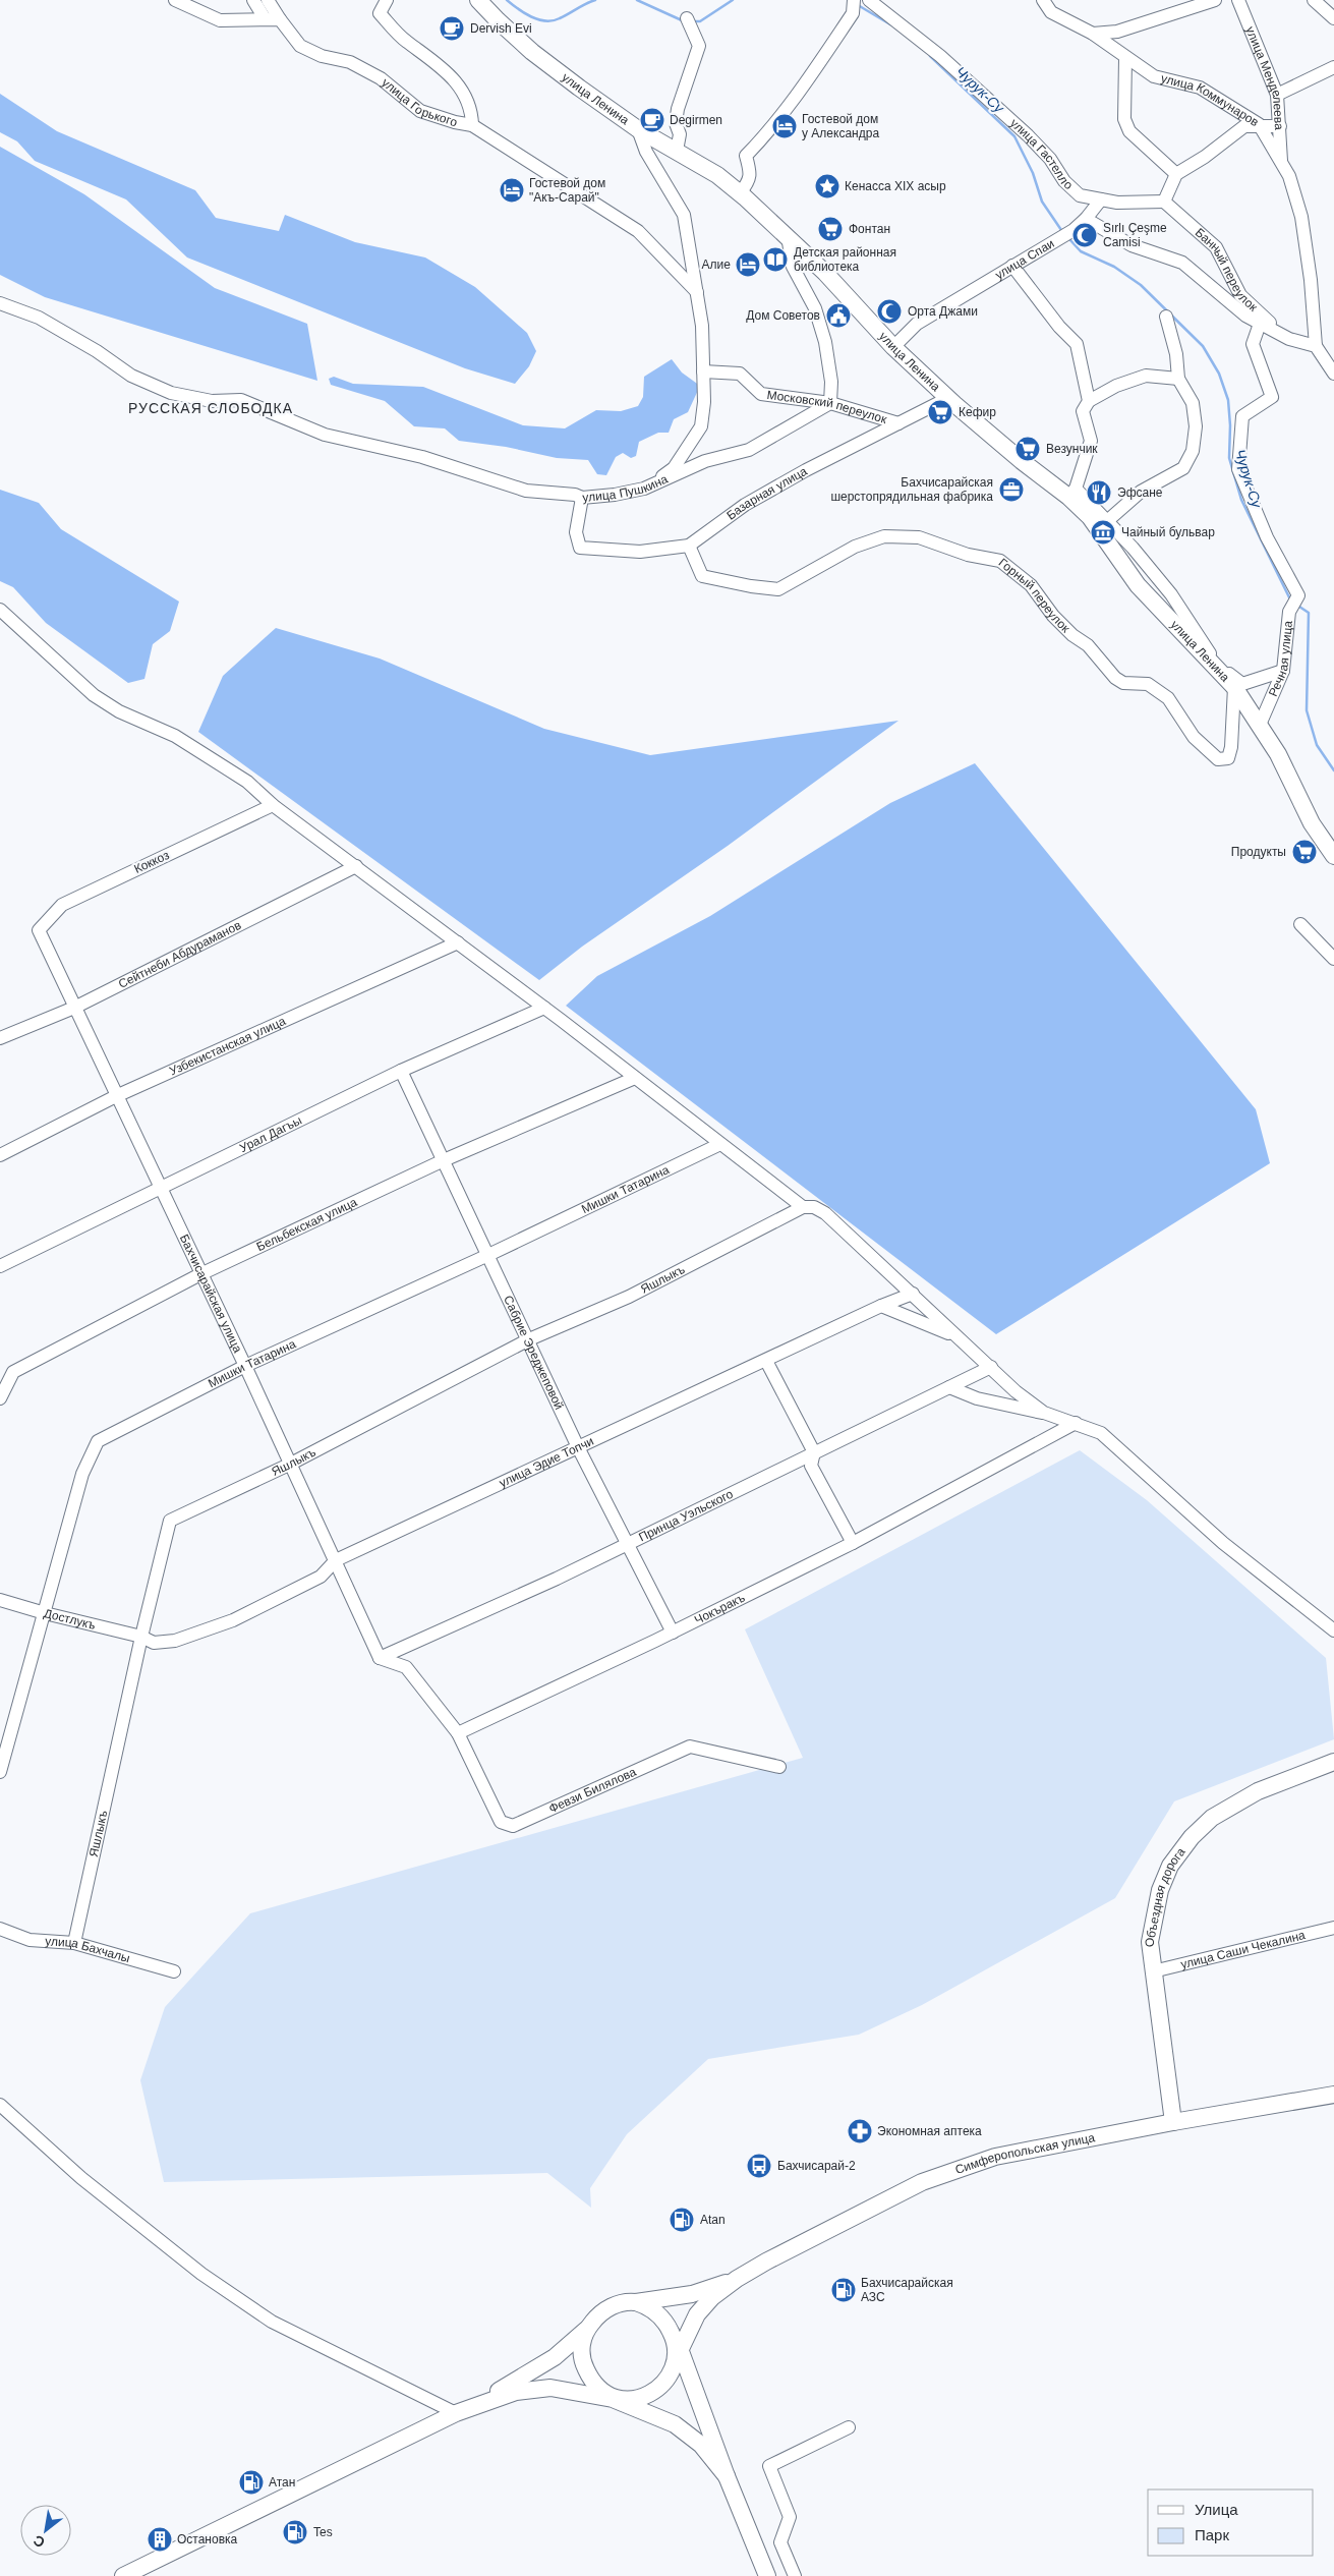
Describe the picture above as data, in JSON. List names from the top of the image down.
{
  "streets": {
    "main road": ["улица Ленина", "Объездная дорога", "Симферопольская улица"],
    "street": [
      "улица Менделеева",
      "улица Горького",
      "улица Коммунаров",
      "улица Гастелло",
      "улица Спаи",
      "Банный переулок",
      "Московский переулок",
      "улица Пушкина",
      "Базарная улица",
      "Горный переулок",
      "Речная улица",
      "Коккоз",
      "Сейтнеби Абдураманов",
      "Узбекистанская улица",
      "Урал Дагъы",
      "Мишки Татарина",
      "Бельбекская улица",
      "Яшлыкъ",
      "Бахчисарайская улица",
      "Сабрие Эреджеповой",
      "улица Эдие Топчи",
      "Принца Уэльского",
      "Чокъракъ",
      "Достлукъ",
      "Февзи Билялова",
      "улица Саши Чекалина",
      "улица Бахчалы"
    ]
  },
  "crossings": [
    ["улица Менделеева", "улица Коммунаров"],
    ["улица Ленина", "улица Спаи"],
    ["улица Ленина", "Базарная улица"],
    ["улица Ленина", "Горный переулок"],
    ["улица Ленина", "Речная улица"],
    ["улица Гастелло", "улица Спаи"],
    ["Московский переулок", "улица Пушкина"],
    ["Московский переулок", "Базарная улица"],
    ["улица Пушкина", "Базарная улица"],
    ["Базарная улица", "Горный переулок"],
    ["Коккоз", "Бахчисарайская улица"],
    ["Сейтнеби Абдураманов", "Бахчисарайская улица"],
    ["Узбекистанская улица", "Бахчисарайская улица"],
    ["Урал Дагъы", "Бахчисарайская улица"],
    ["Урал Дагъы", "Сабрие Эреджеповой"],
    ["Мишки Татарина", "Бахчисарайская улица"],
    ["Мишки Татарина", "Сабрие Эреджеповой"],
    ["Мишки Татарина", "Достлукъ"],
    ["Бельбекская улица", "Бахчисарайская улица"],
    ["Бельбекская улица", "Сабрие Эреджеповой"],
    ["Яшлыкъ", "Бахчисарайская улица"],
    ["Яшлыкъ", "Сабрие Эреджеповой"],
    ["Яшлыкъ", "улица Эдие Топчи"],
    ["Яшлыкъ", "Достлукъ"],
    ["Яшлыкъ", "улица Бахчалы"],
    ["Бахчисарайская улица", "улица Эдие Топчи"],
    ["Бахчисарайская улица", "Принца Уэльского"],
    ["Сабрие Эреджеповой", "улица Эдие Топчи"],
    ["Сабрие Эреджеповой", "Принца Уэльского"],
    ["Сабрие Эреджеповой", "Чокъракъ"],
    ["улица Эдие Топчи", "Достлукъ"],
    ["Чокъракъ", "Февзи Билялова"],
    ["Объездная дорога", "улица Саши Чекалина"],
    ["Объездная дорога", "Симферопольская улица"]
  ],
  "districts": ["РУССКАЯ СЛОБОДКА"],
  "water": ["Чурук-Су"],
  "places": {
    "cafe": ["Dervish Evi", "Degirmen"],
    "hotel": ["Гостевой дом у Александра", "Гостевой дом \"Акъ-Сарай\"", "Алие"],
    "place": ["Кенасса XIX асыр"],
    "supermarket": [
      "Фонтан",
      "Кефир",
      "Везунчик",
      "Продукты"
    ],
    "mosque": ["Sırlı Çeşme Camisi", "Орта Джами"],
    "library": ["Детская районная библиотека"],
    "public building": ["Дом Советов"],
    "office": ["Бахчисарайская шерстопрядильная фабрика"],
    "restaurant": ["Эфсане"],
    "museum": ["Чайный бульвар"],
    "pharmacy": ["Экономная аптека"],
    "bus stop": ["Бахчисарай-2"],
    "fuel station": [
      "Atan",
      "Бахчисарайская АЗС",
      "Атан",
      "Tes"
    ],
    "building": ["Остановка"]
  },
  "legend": ["Улица", "Парк"],
  "north": "bottom left"
}
